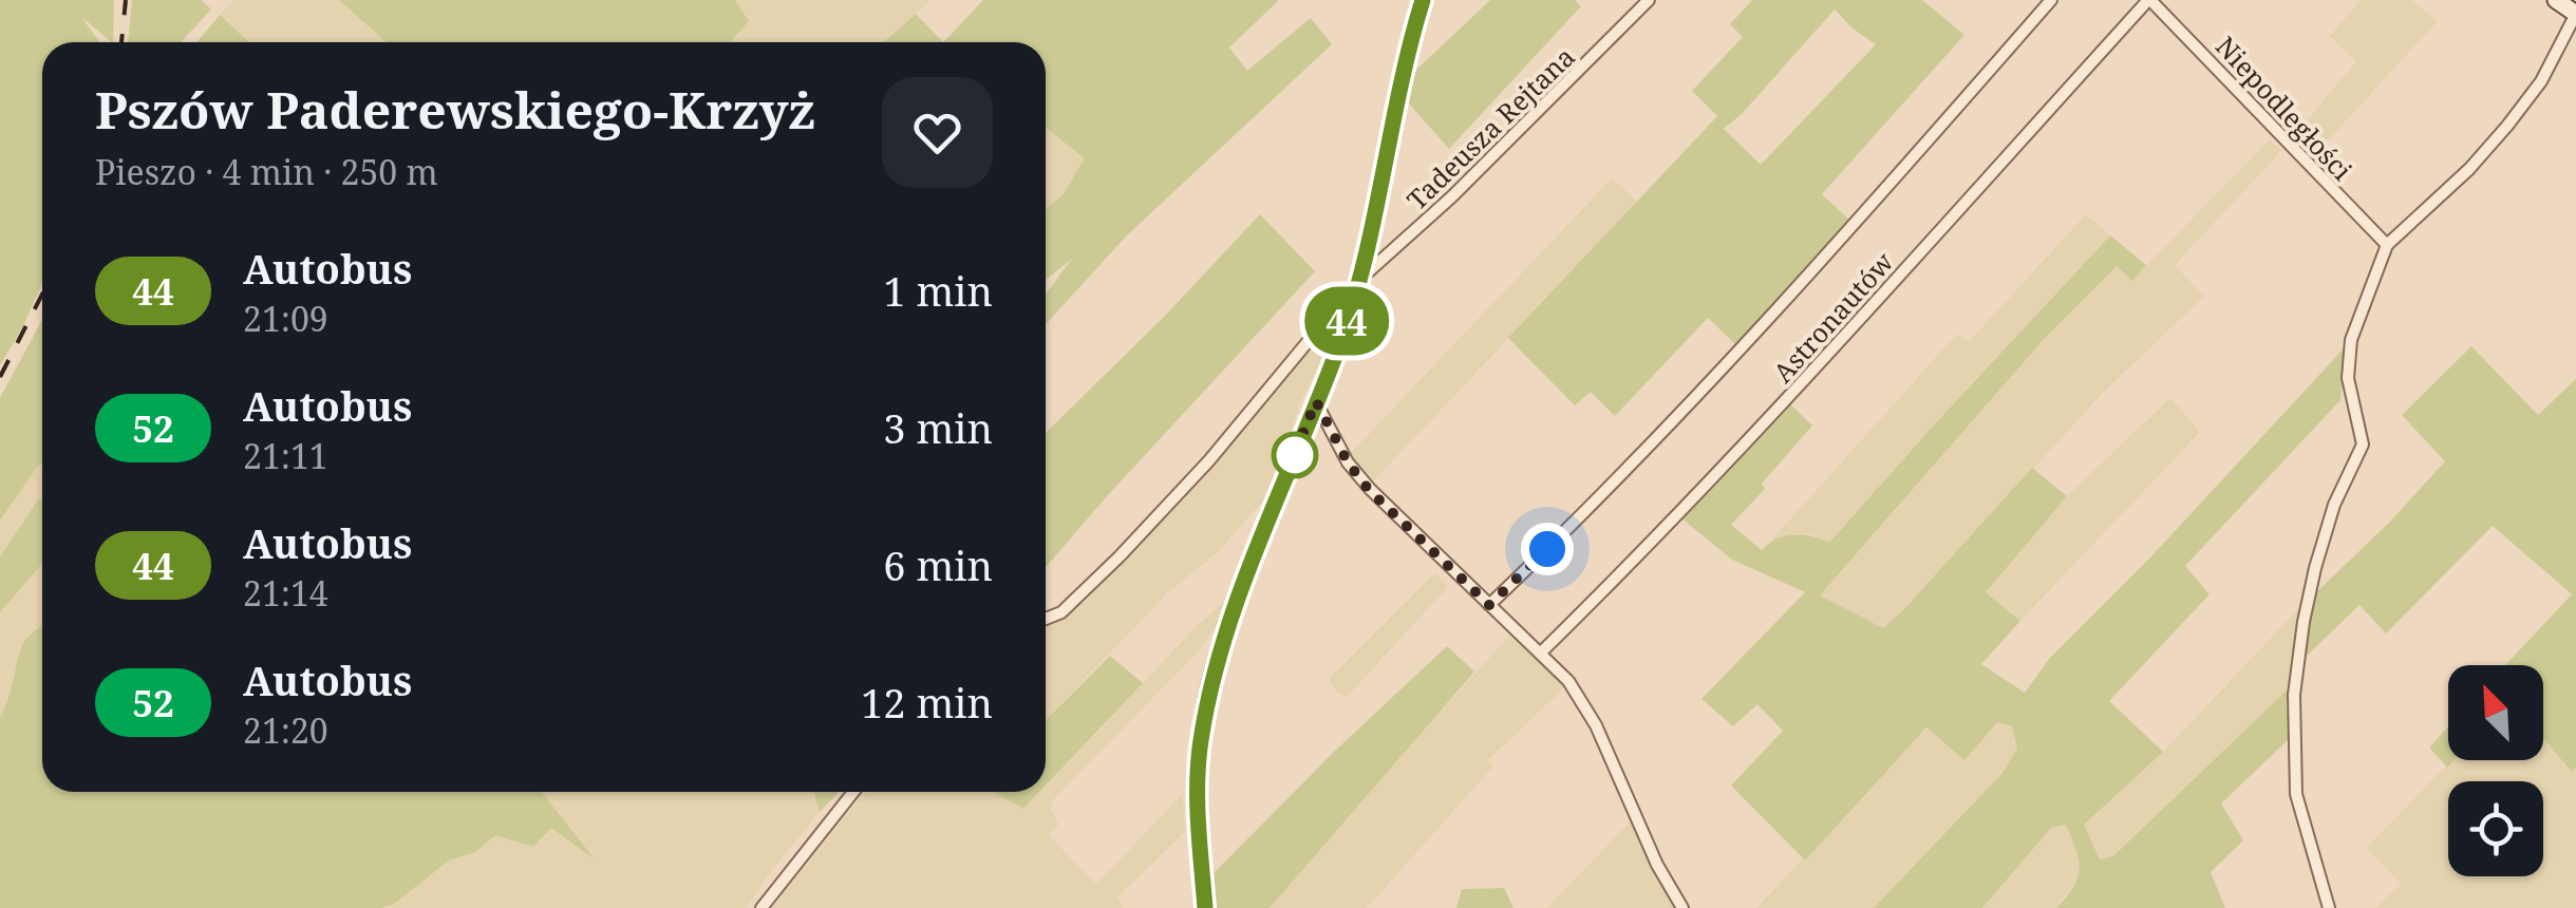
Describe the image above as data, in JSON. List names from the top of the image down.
{
  "streets": {
    "street": ["Niepodległości", "Tadeusza Rejtana", "Astronautów"]
  },
  "crossings": [
    ["Niepodległości", "Astronautów"]
  ],
  "lines": ["bus line 44"],
  "north": "top left",
  "page": {
    "on_map": "44",
    "heading": ["Pszów Paderewskiego-Krzyż", "Pieszo · 4 min · 250 m"],
    "list": [
      {
        "mark": "44",
        "name": "Autobus",
        "note": "21:09",
        "value": "1 min"
      },
      {
        "mark": "52",
        "name": "Autobus",
        "note": "21:11",
        "value": "3 min"
      },
      {
        "mark": "44",
        "name": "Autobus",
        "note": "21:14",
        "value": "6 min"
      },
      {
        "mark": "52",
        "name": "Autobus",
        "note": "21:20",
        "value": "12 min"
      }
    ]
  }
}
